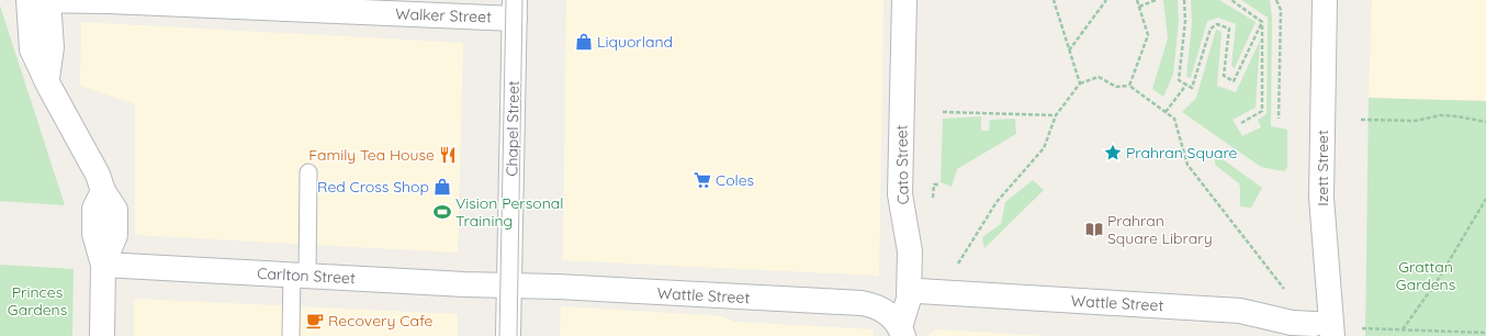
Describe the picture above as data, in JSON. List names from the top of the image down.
{
  "streets": {
    "street": [
      "Walker Street",
      "Chapel Street",
      "Cato Street",
      "Izett Street",
      "Carlton Street",
      "Wattle Street"
    ]
  },
  "crossings": [
    ["Walker Street", "Chapel Street"],
    ["Chapel Street", "Carlton Street"],
    ["Chapel Street", "Wattle Street"],
    ["Cato Street", "Wattle Street"],
    ["Izett Street", "Wattle Street"],
    ["Carlton Street", "Wattle Street"]
  ],
  "parks": ["Grattan Gardens", "Princes Gardens"],
  "places": {
    "shop": ["Liquorland", "Red Cross Shop"],
    "place": ["Prahran Square"],
    "restaurant": ["Family Tea House"],
    "supermarket": ["Coles"],
    "sports": ["Vision Personal Training"],
    "library": ["Prahran Square Library"],
    "cafe": ["Recovery Cafe"]
  }
}
